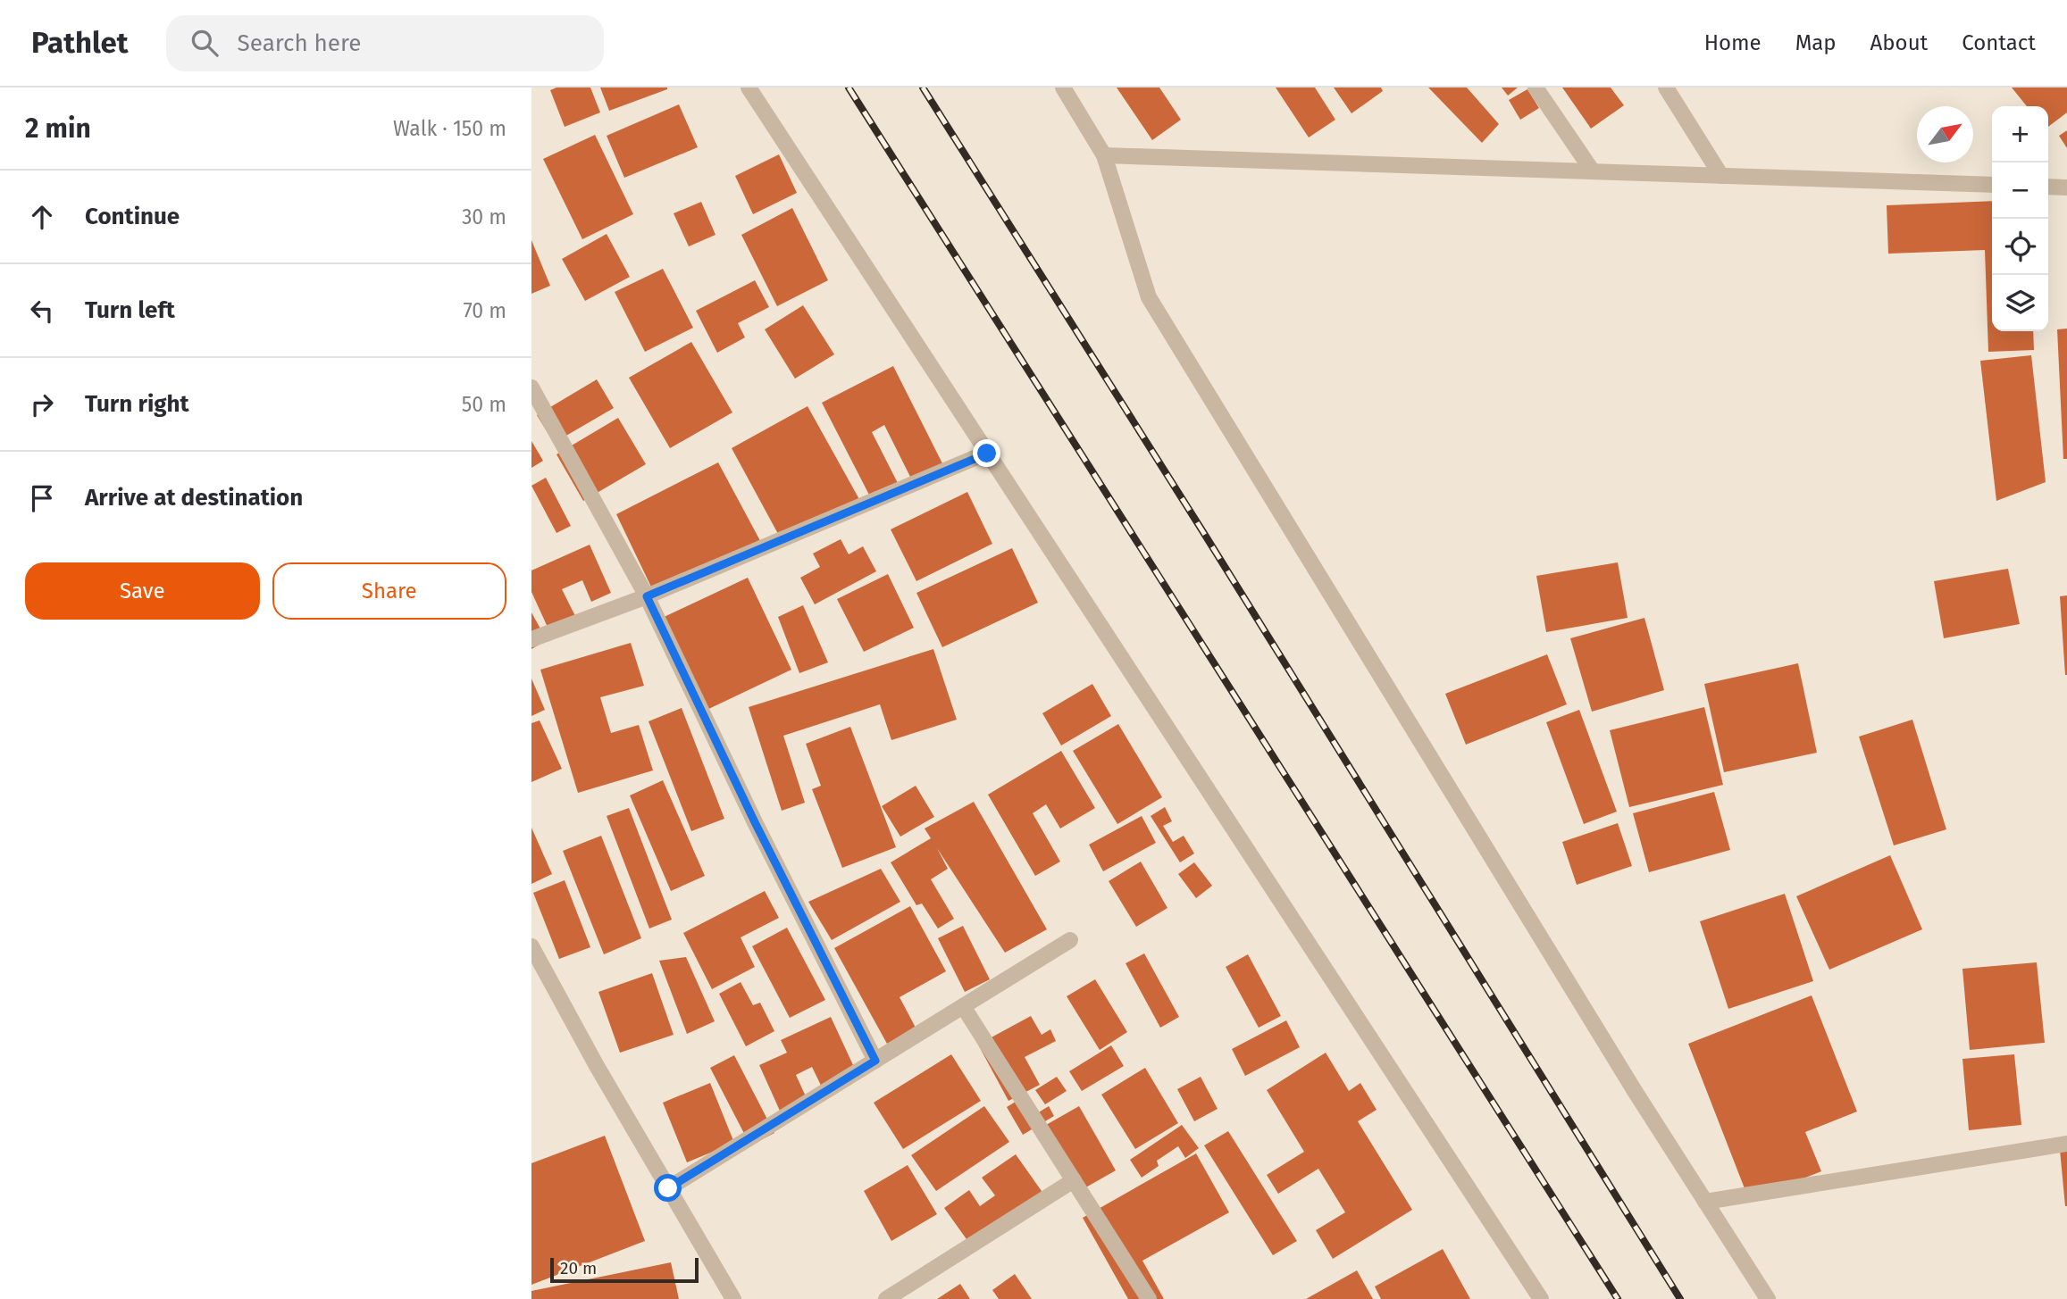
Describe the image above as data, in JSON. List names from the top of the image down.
{
  "scale_bar": "20 m",
  "north": "top right",
  "page": {
    "header": "Pathlet",
    "search": "Search here",
    "nav": [
      "Home",
      "Map",
      "About",
      "Contact"
    ],
    "heading": ["2 min", "Walk · 150 m"],
    "map_buttons": ["+", "−"],
    "list": [
      ["Continue", "30 m"],
      ["Turn left", "70 m"],
      ["Turn right", "50 m"],
      "Arrive at destination"
    ],
    "buttons": ["Save", "Share"],
    "scale": "20 m"
  }
}
